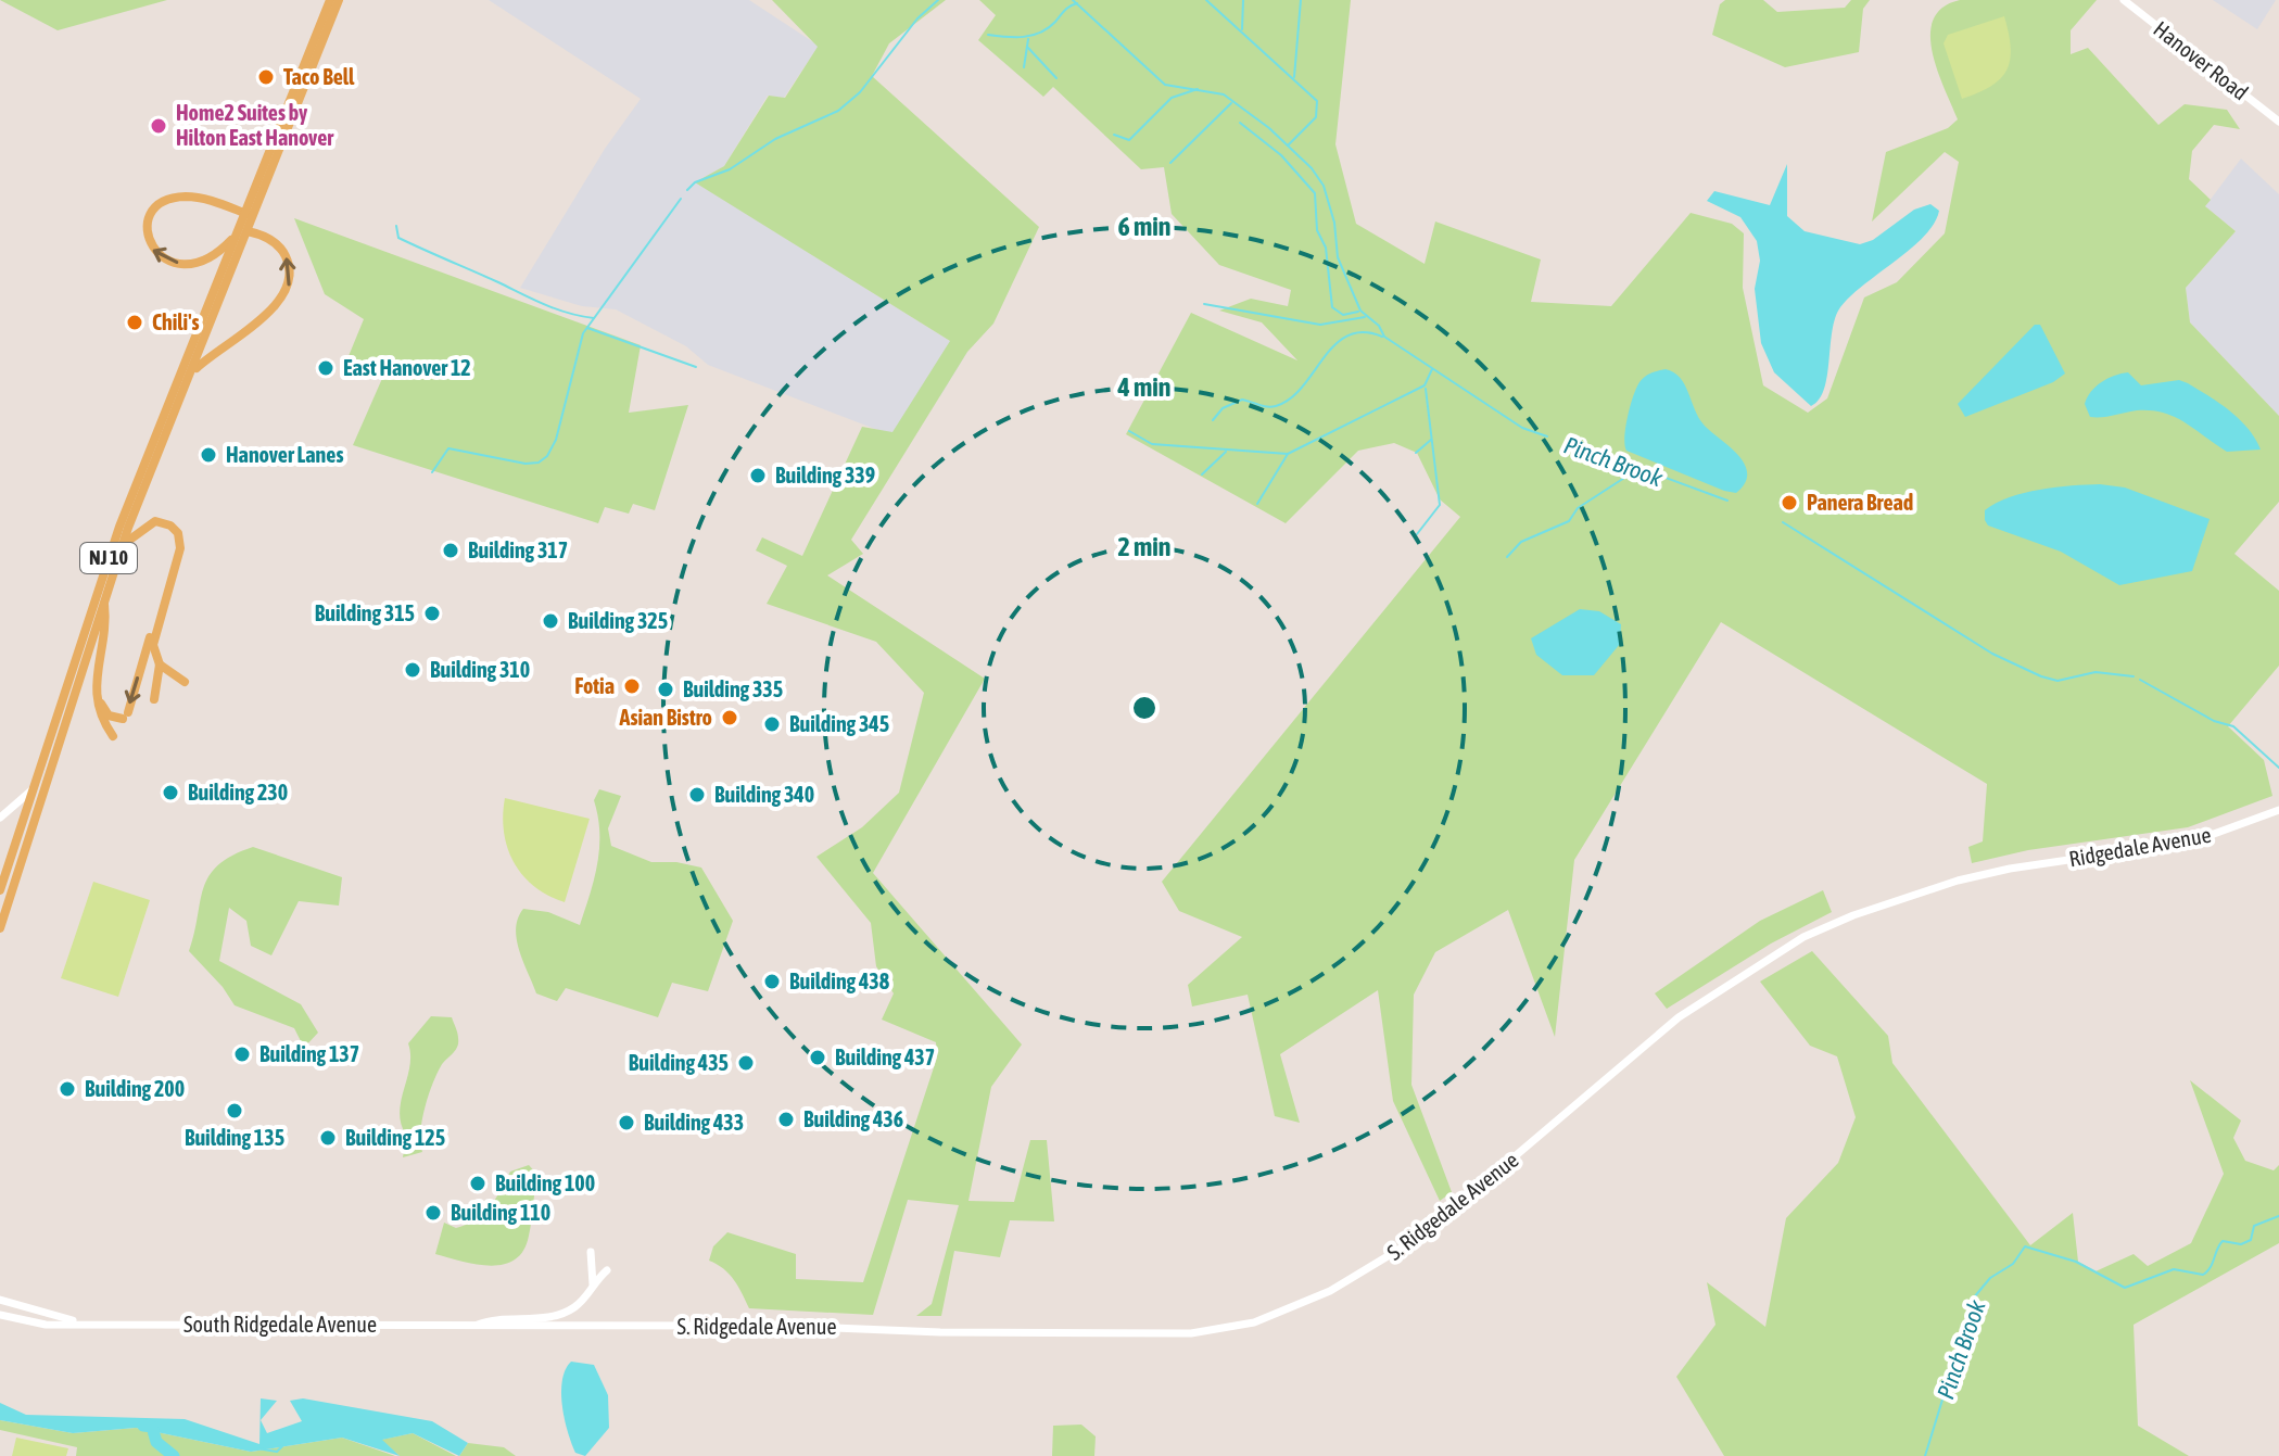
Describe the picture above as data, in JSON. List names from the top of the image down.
{
  "streets": {
    "main road": [
      "Hanover Road",
      "NJ 10",
      "Ridgedale Avenue",
      "S. Ridgedale Avenue",
      "South Ridgedale Avenue"
    ]
  },
  "crossings": [
    ["Ridgedale Avenue", "S. Ridgedale Avenue"],
    ["S. Ridgedale Avenue", "South Ridgedale Avenue"]
  ],
  "water": ["Pinch Brook"],
  "places": [
    "Taco Bell",
    "Home2 Suites by Hilton East Hanover",
    "Chili's",
    "East Hanover 12",
    "Hanover Lanes",
    "Building 339",
    "Panera Bread",
    "Building 317",
    "Building 315",
    "Building 325",
    "Building 310",
    "Fotia",
    "Building 335",
    "Asian Bistro",
    "Building 345",
    "Building 230",
    "Building 340",
    "Building 438",
    "Building 137",
    "Building 437",
    "Building 435",
    "Building 200",
    "Building 135",
    "Building 436",
    "Building 433",
    "Building 125",
    "Building 100",
    "Building 110"
  ],
  "rings": ["6 min", "4 min", "2 min"]
}
